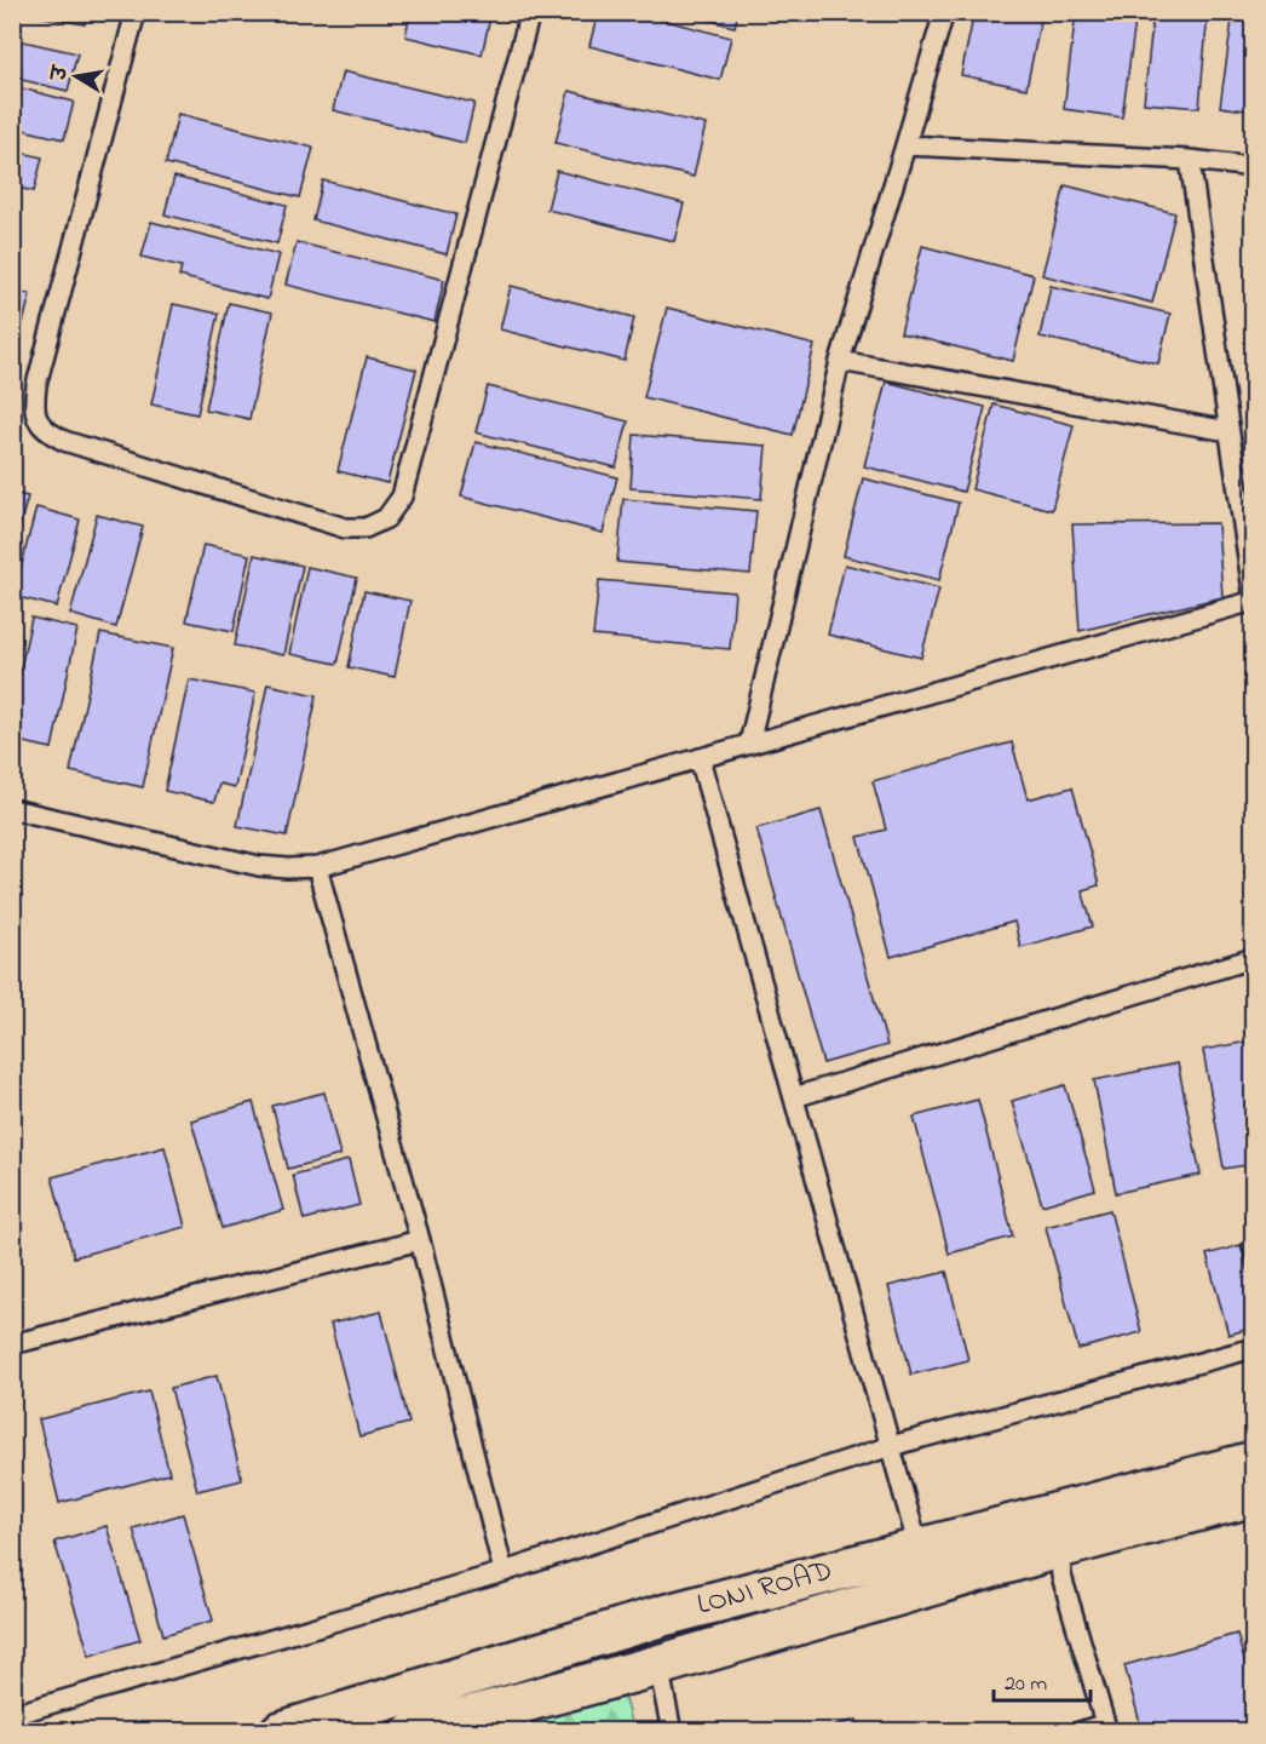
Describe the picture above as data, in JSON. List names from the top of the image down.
{
  "streets": {
    "street": ["LONI ROAD"]
  },
  "scale_bar": "20 m",
  "north": "left"
}
